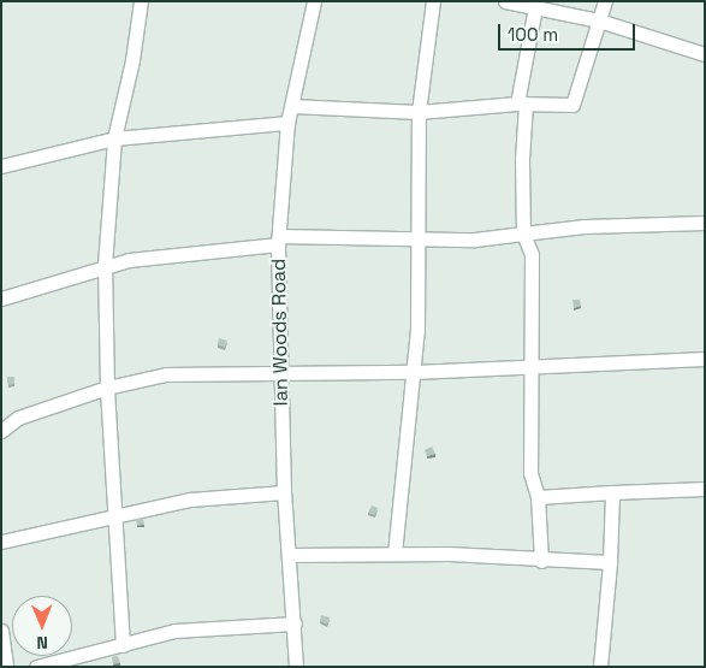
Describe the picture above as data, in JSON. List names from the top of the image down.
{
  "streets": {
    "street": ["Ian Woods Road"]
  },
  "scale_bar": "100 m",
  "north": "bottom"
}
